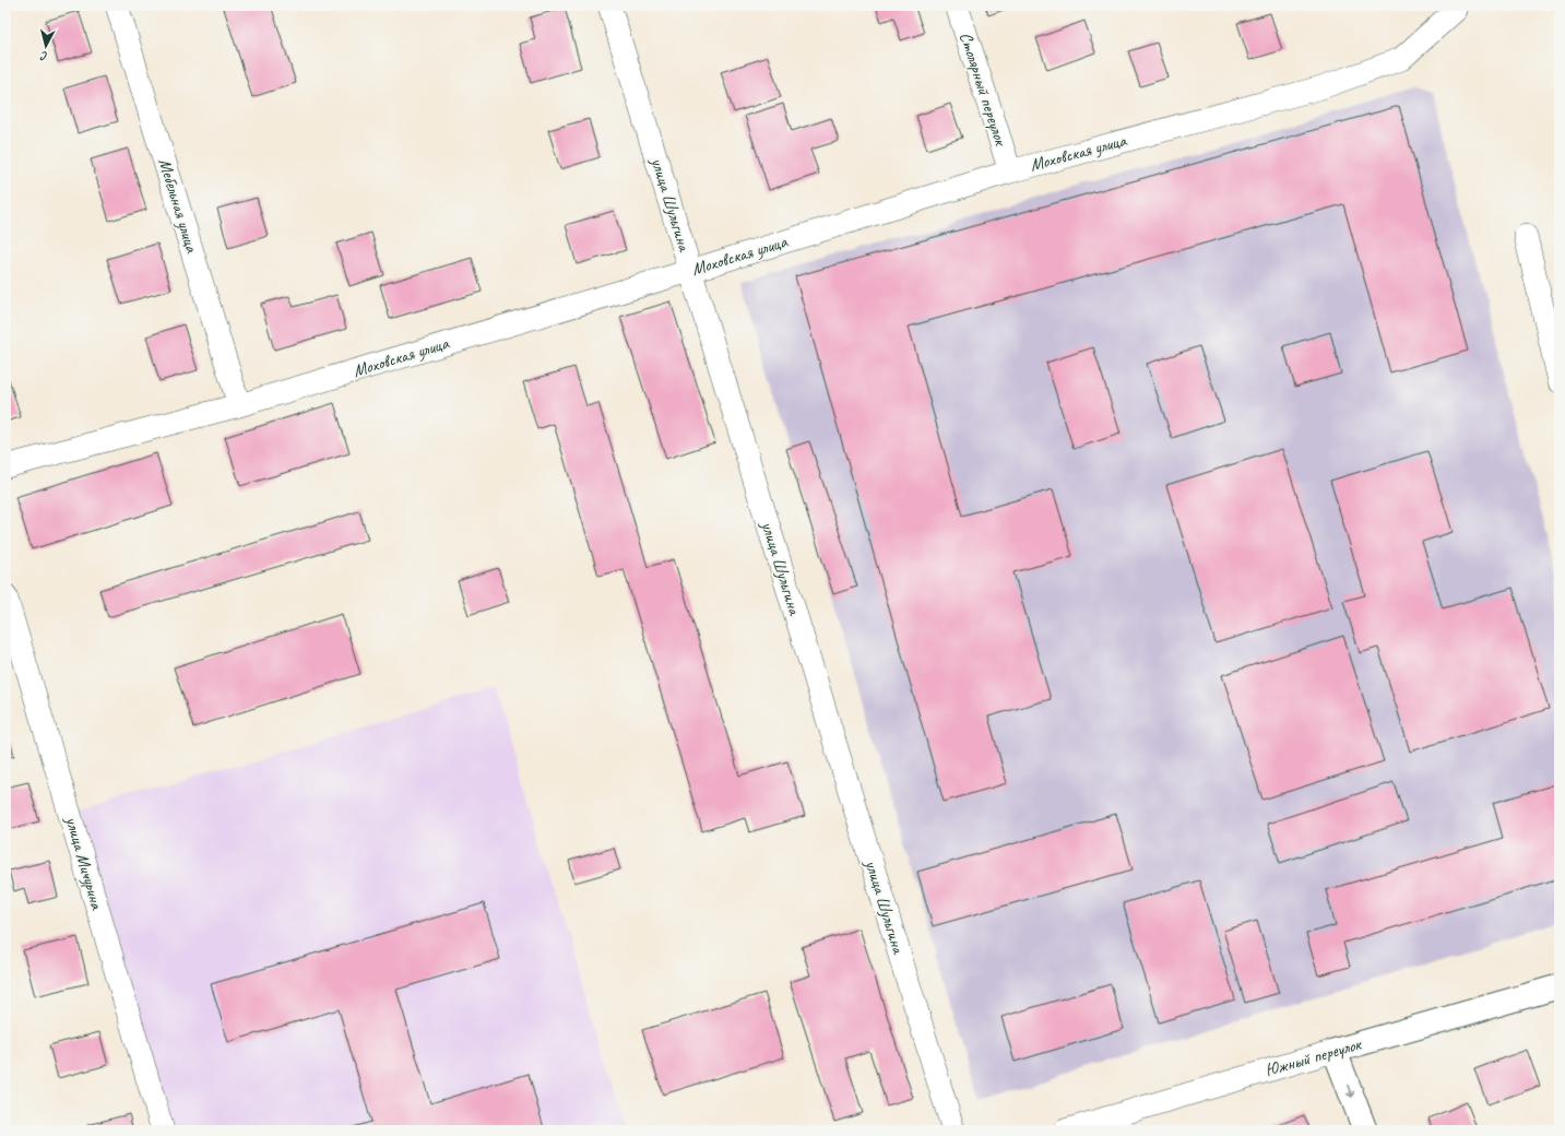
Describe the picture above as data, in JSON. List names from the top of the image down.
{
  "streets": {
    "main road": ["Южный переулок"],
    "street": [
      "Столярный переулок",
      "Моховская улица",
      "улица Шульгина",
      "Мебельная улица",
      "улица Мичурина"
    ]
  },
  "crossings": [
    ["Столярный переулок", "Моховская улица"],
    ["Моховская улица", "улица Шульгина"],
    ["Моховская улица", "Мебельная улица"]
  ],
  "north": "bottom"
}
